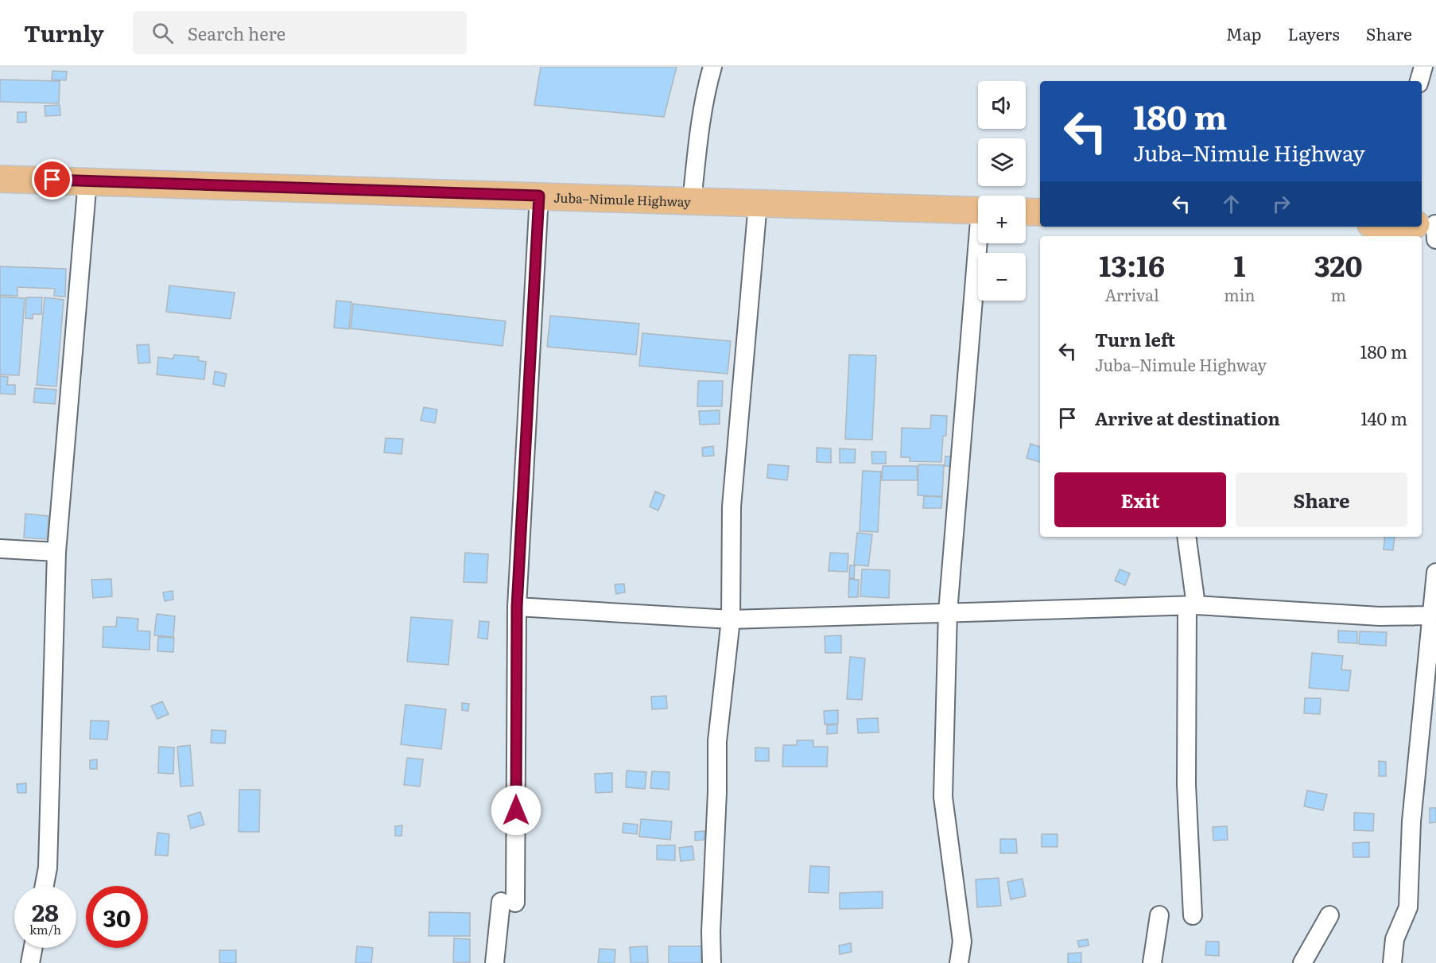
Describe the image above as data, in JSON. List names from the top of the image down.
{
  "streets": {
    "main road": ["Juba–Nimule Highway"]
  },
  "page": {
    "header": "Turnly",
    "search": "Search here",
    "nav": ["Map", "Layers", "Share"],
    "map_buttons": ["+", "−"],
    "turn": ["180 m", "Juba–Nimule Highway"],
    "eta": [
      "13:16",
      "Arrival",
      "1",
      "min",
      "320",
      "m"
    ],
    "list": [
      {
        "name": "Turn left",
        "note": "Juba–Nimule Highway",
        "value": "180 m"
      },
      {
        "name": "Arrive at destination",
        "value": "140 m"
      }
    ],
    "buttons": ["Exit", "Share"],
    "speed": "28 km/h",
    "limit": "30"
  }
}
